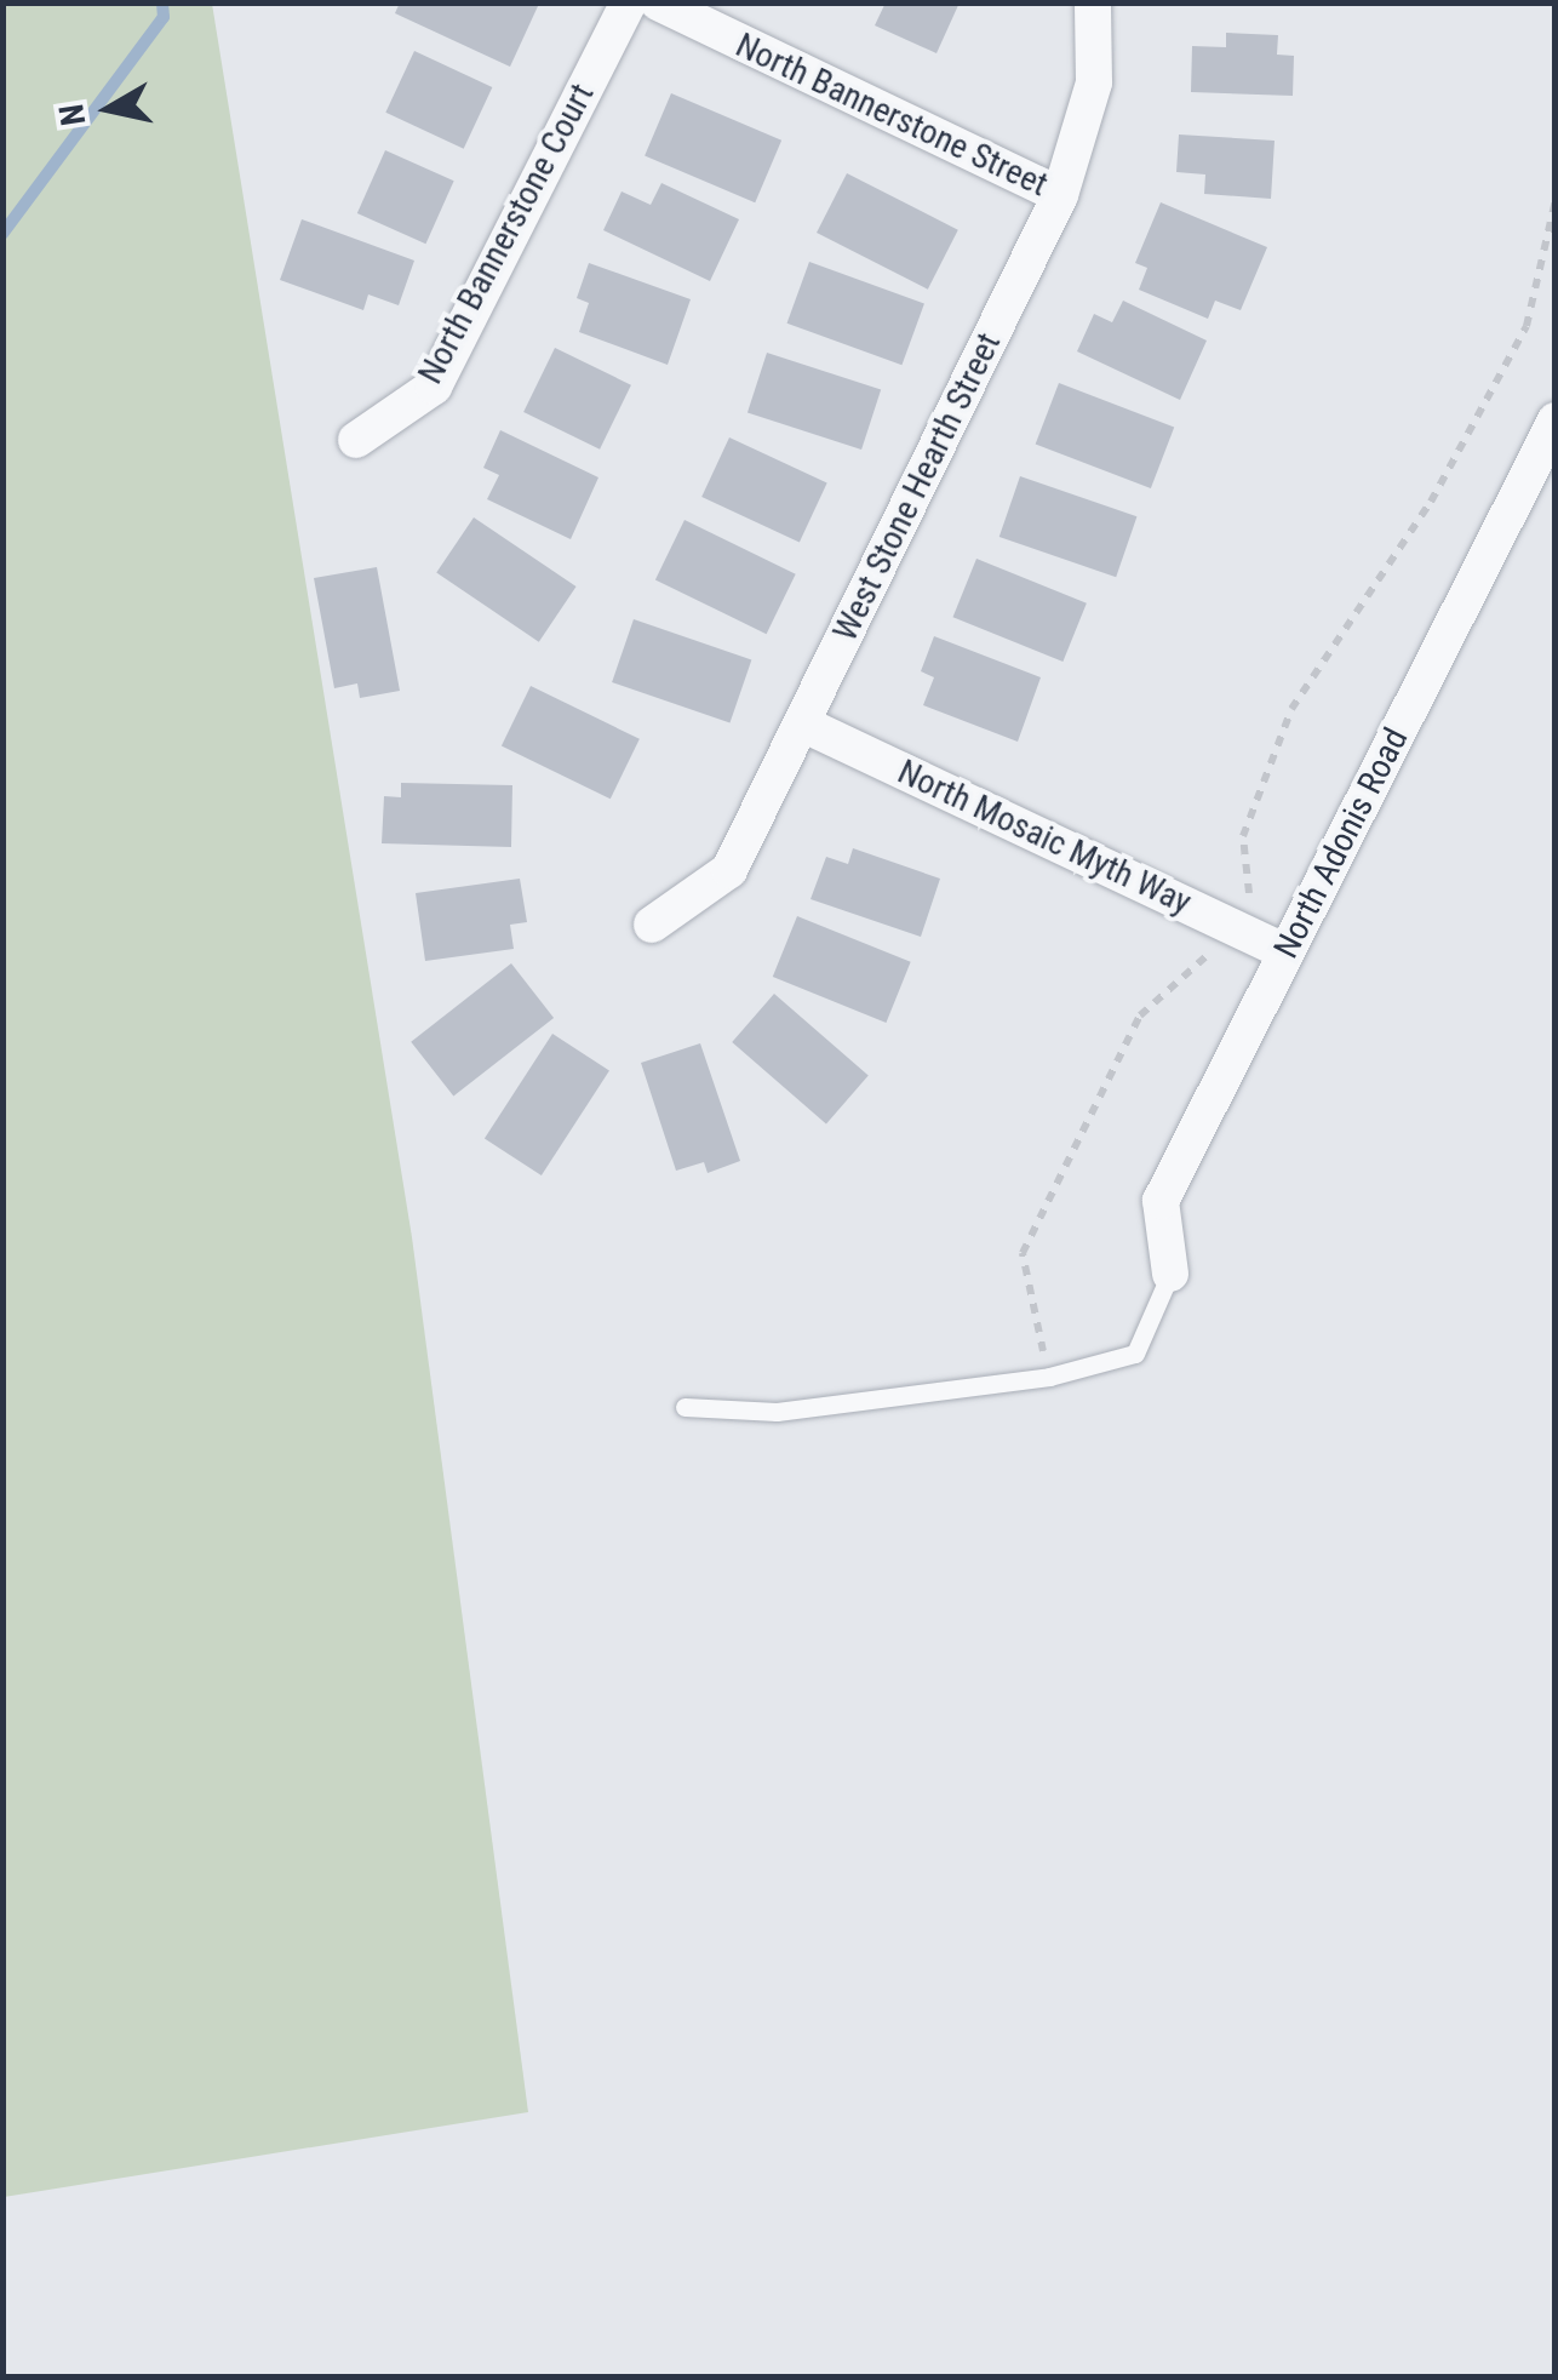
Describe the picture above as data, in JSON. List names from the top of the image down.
{
  "streets": {
    "street": [
      "North Bannerstone Street",
      "North Bannerstone Court",
      "West Stone Hearth Street",
      "North Mosaic Myth Way",
      "North Adonis Road"
    ]
  },
  "crossings": [
    ["North Bannerstone Street", "West Stone Hearth Street"],
    ["West Stone Hearth Street", "North Mosaic Myth Way"],
    ["North Mosaic Myth Way", "North Adonis Road"]
  ],
  "north": "left"
}
